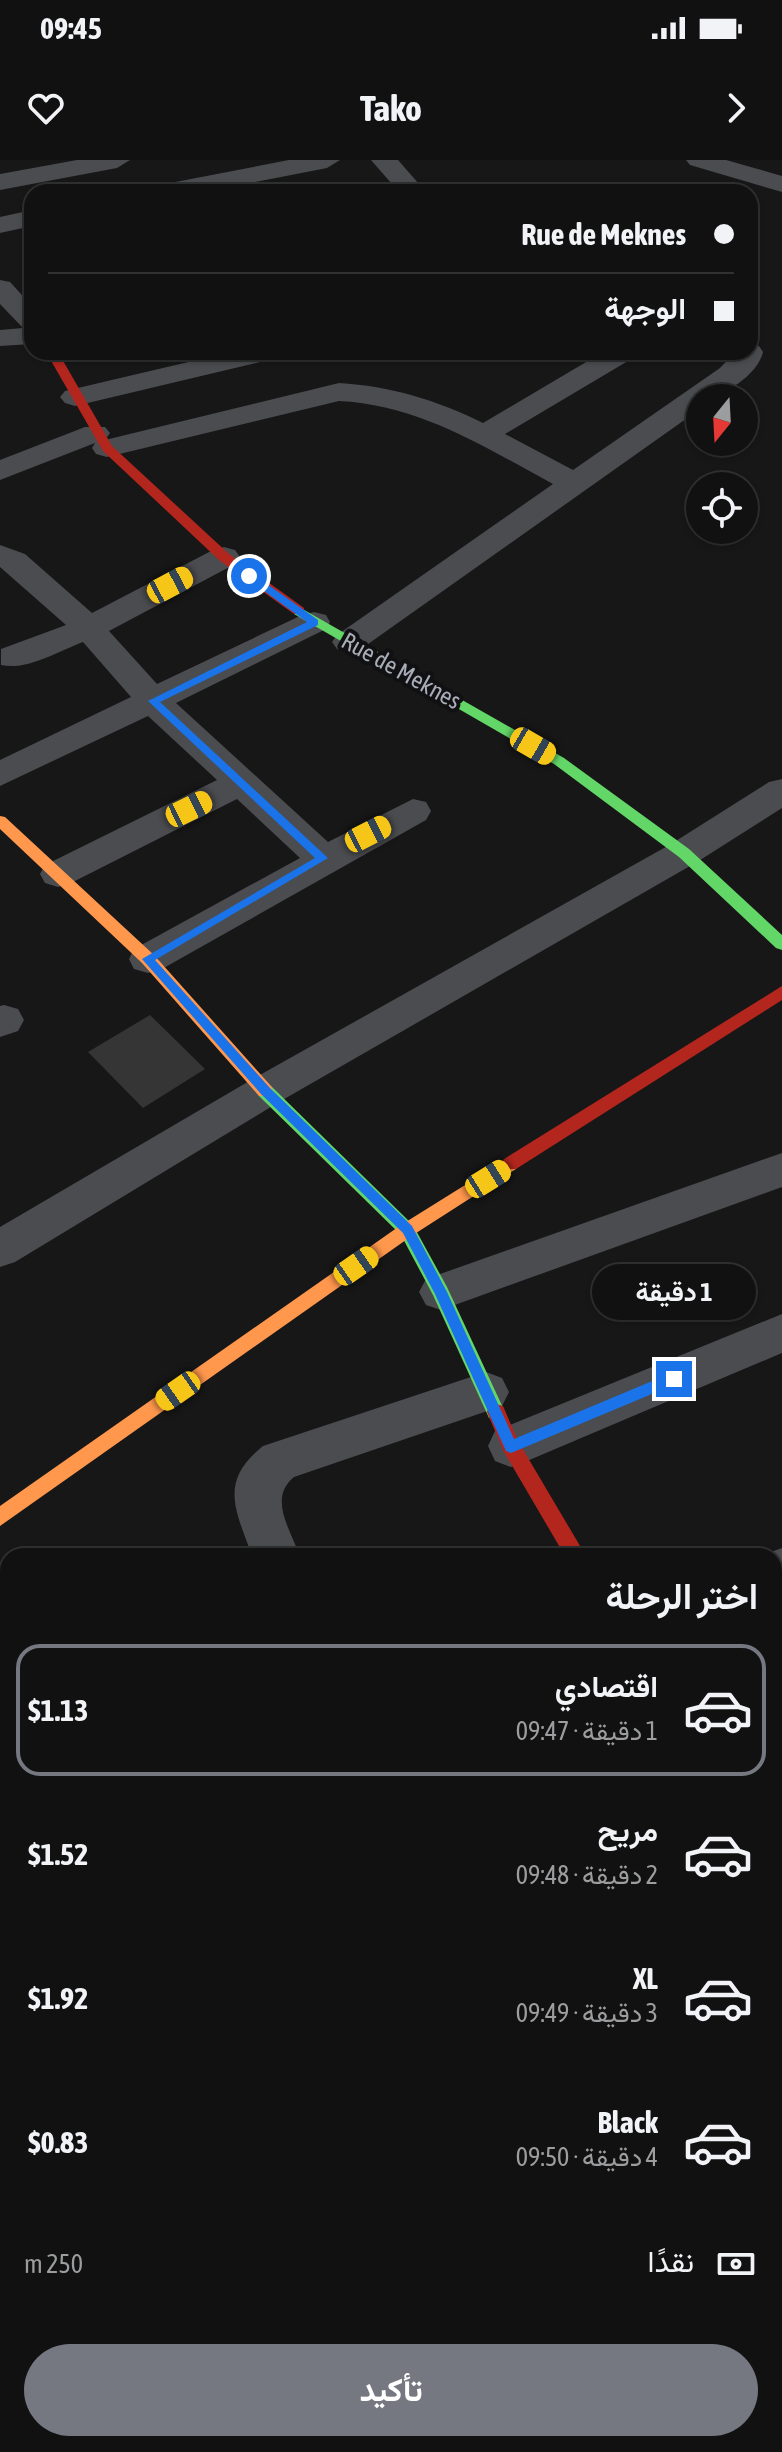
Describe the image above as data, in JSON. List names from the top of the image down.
{
  "streets": {
    "street": ["Rue de Meknes"]
  },
  "north": "bottom",
  "page": {
    "status": "09:45",
    "header": "Tako",
    "banner": ["Rue de Meknes", "الوجهة"],
    "bubble": "1 دقيقة",
    "heading": "اختر الرحلة",
    "list": [
      {
        "name": "اقتصادي",
        "note": "1 دقيقة · 09:47",
        "value": "$1.13"
      },
      {
        "name": "مريح",
        "note": "2 دقيقة · 09:48",
        "value": "$1.52"
      },
      {
        "name": "XL",
        "note": "3 دقيقة · 09:49",
        "value": "$1.92"
      },
      {
        "name": "Black",
        "note": "4 دقيقة · 09:50",
        "value": "$0.83"
      }
    ],
    "pay": ["نقدًا", "250 m"],
    "buttons": "تأكيد"
  }
}
